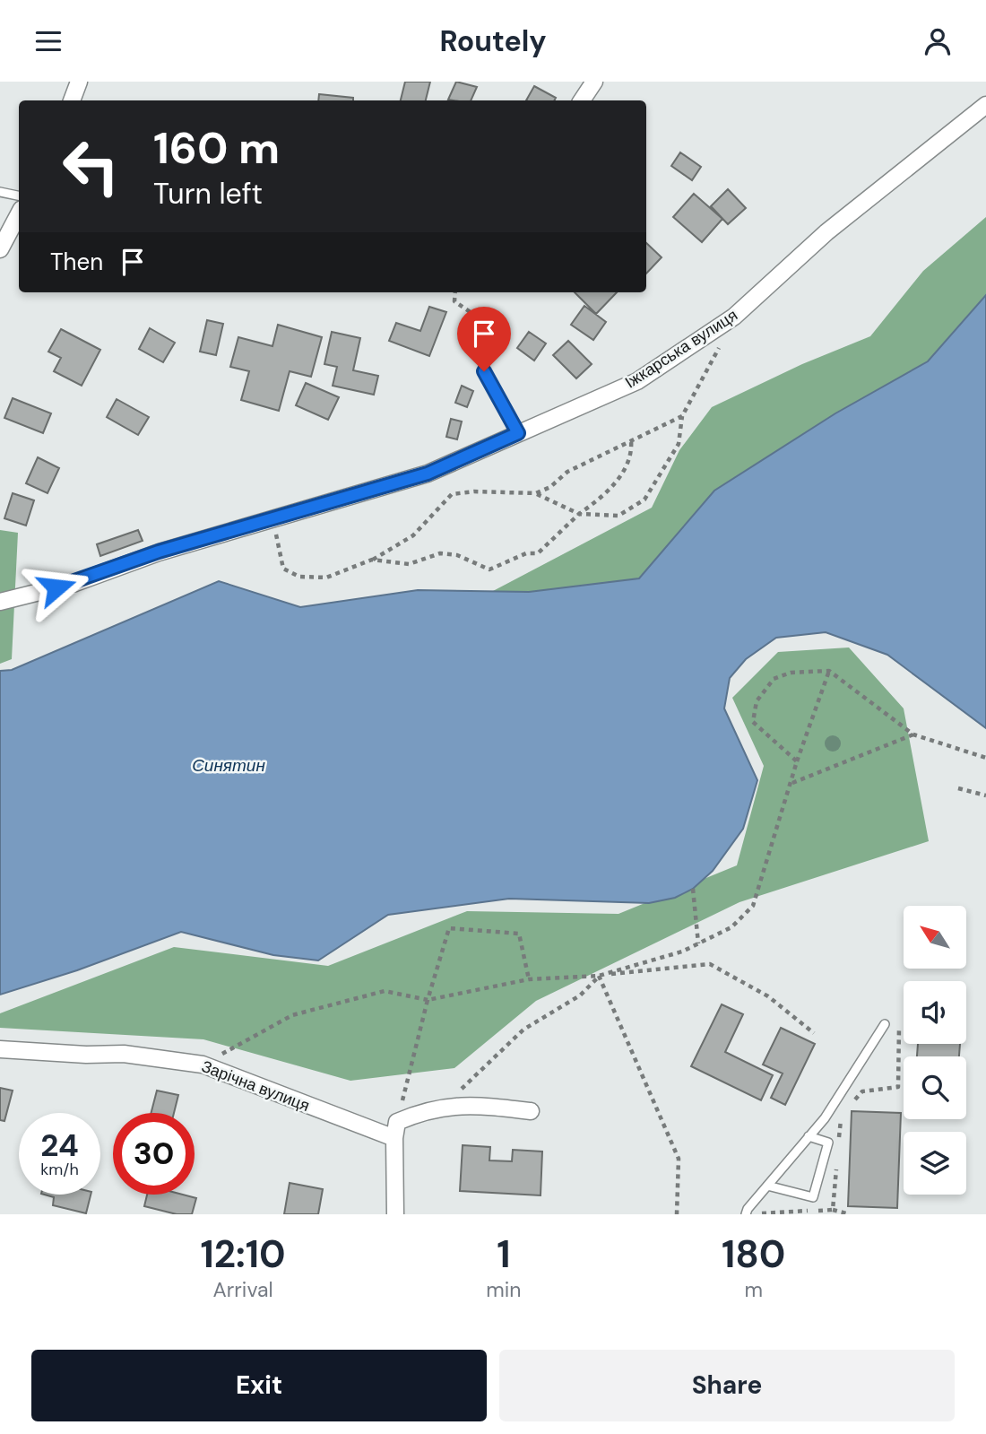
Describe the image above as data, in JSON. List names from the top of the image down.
{
  "streets": {
    "street": ["Іжкарська вулиця", "Зарічна вулиця"]
  },
  "water": ["Синятин"],
  "north": "top left",
  "page": {
    "header": "Routely",
    "turn": ["160 m", "Turn left"],
    "then": "Then",
    "speed": "24 km/h",
    "limit": "30",
    "eta": [
      "12:10",
      "Arrival",
      "1",
      "min",
      "180",
      "m"
    ],
    "buttons": ["Exit", "Share"]
  }
}
